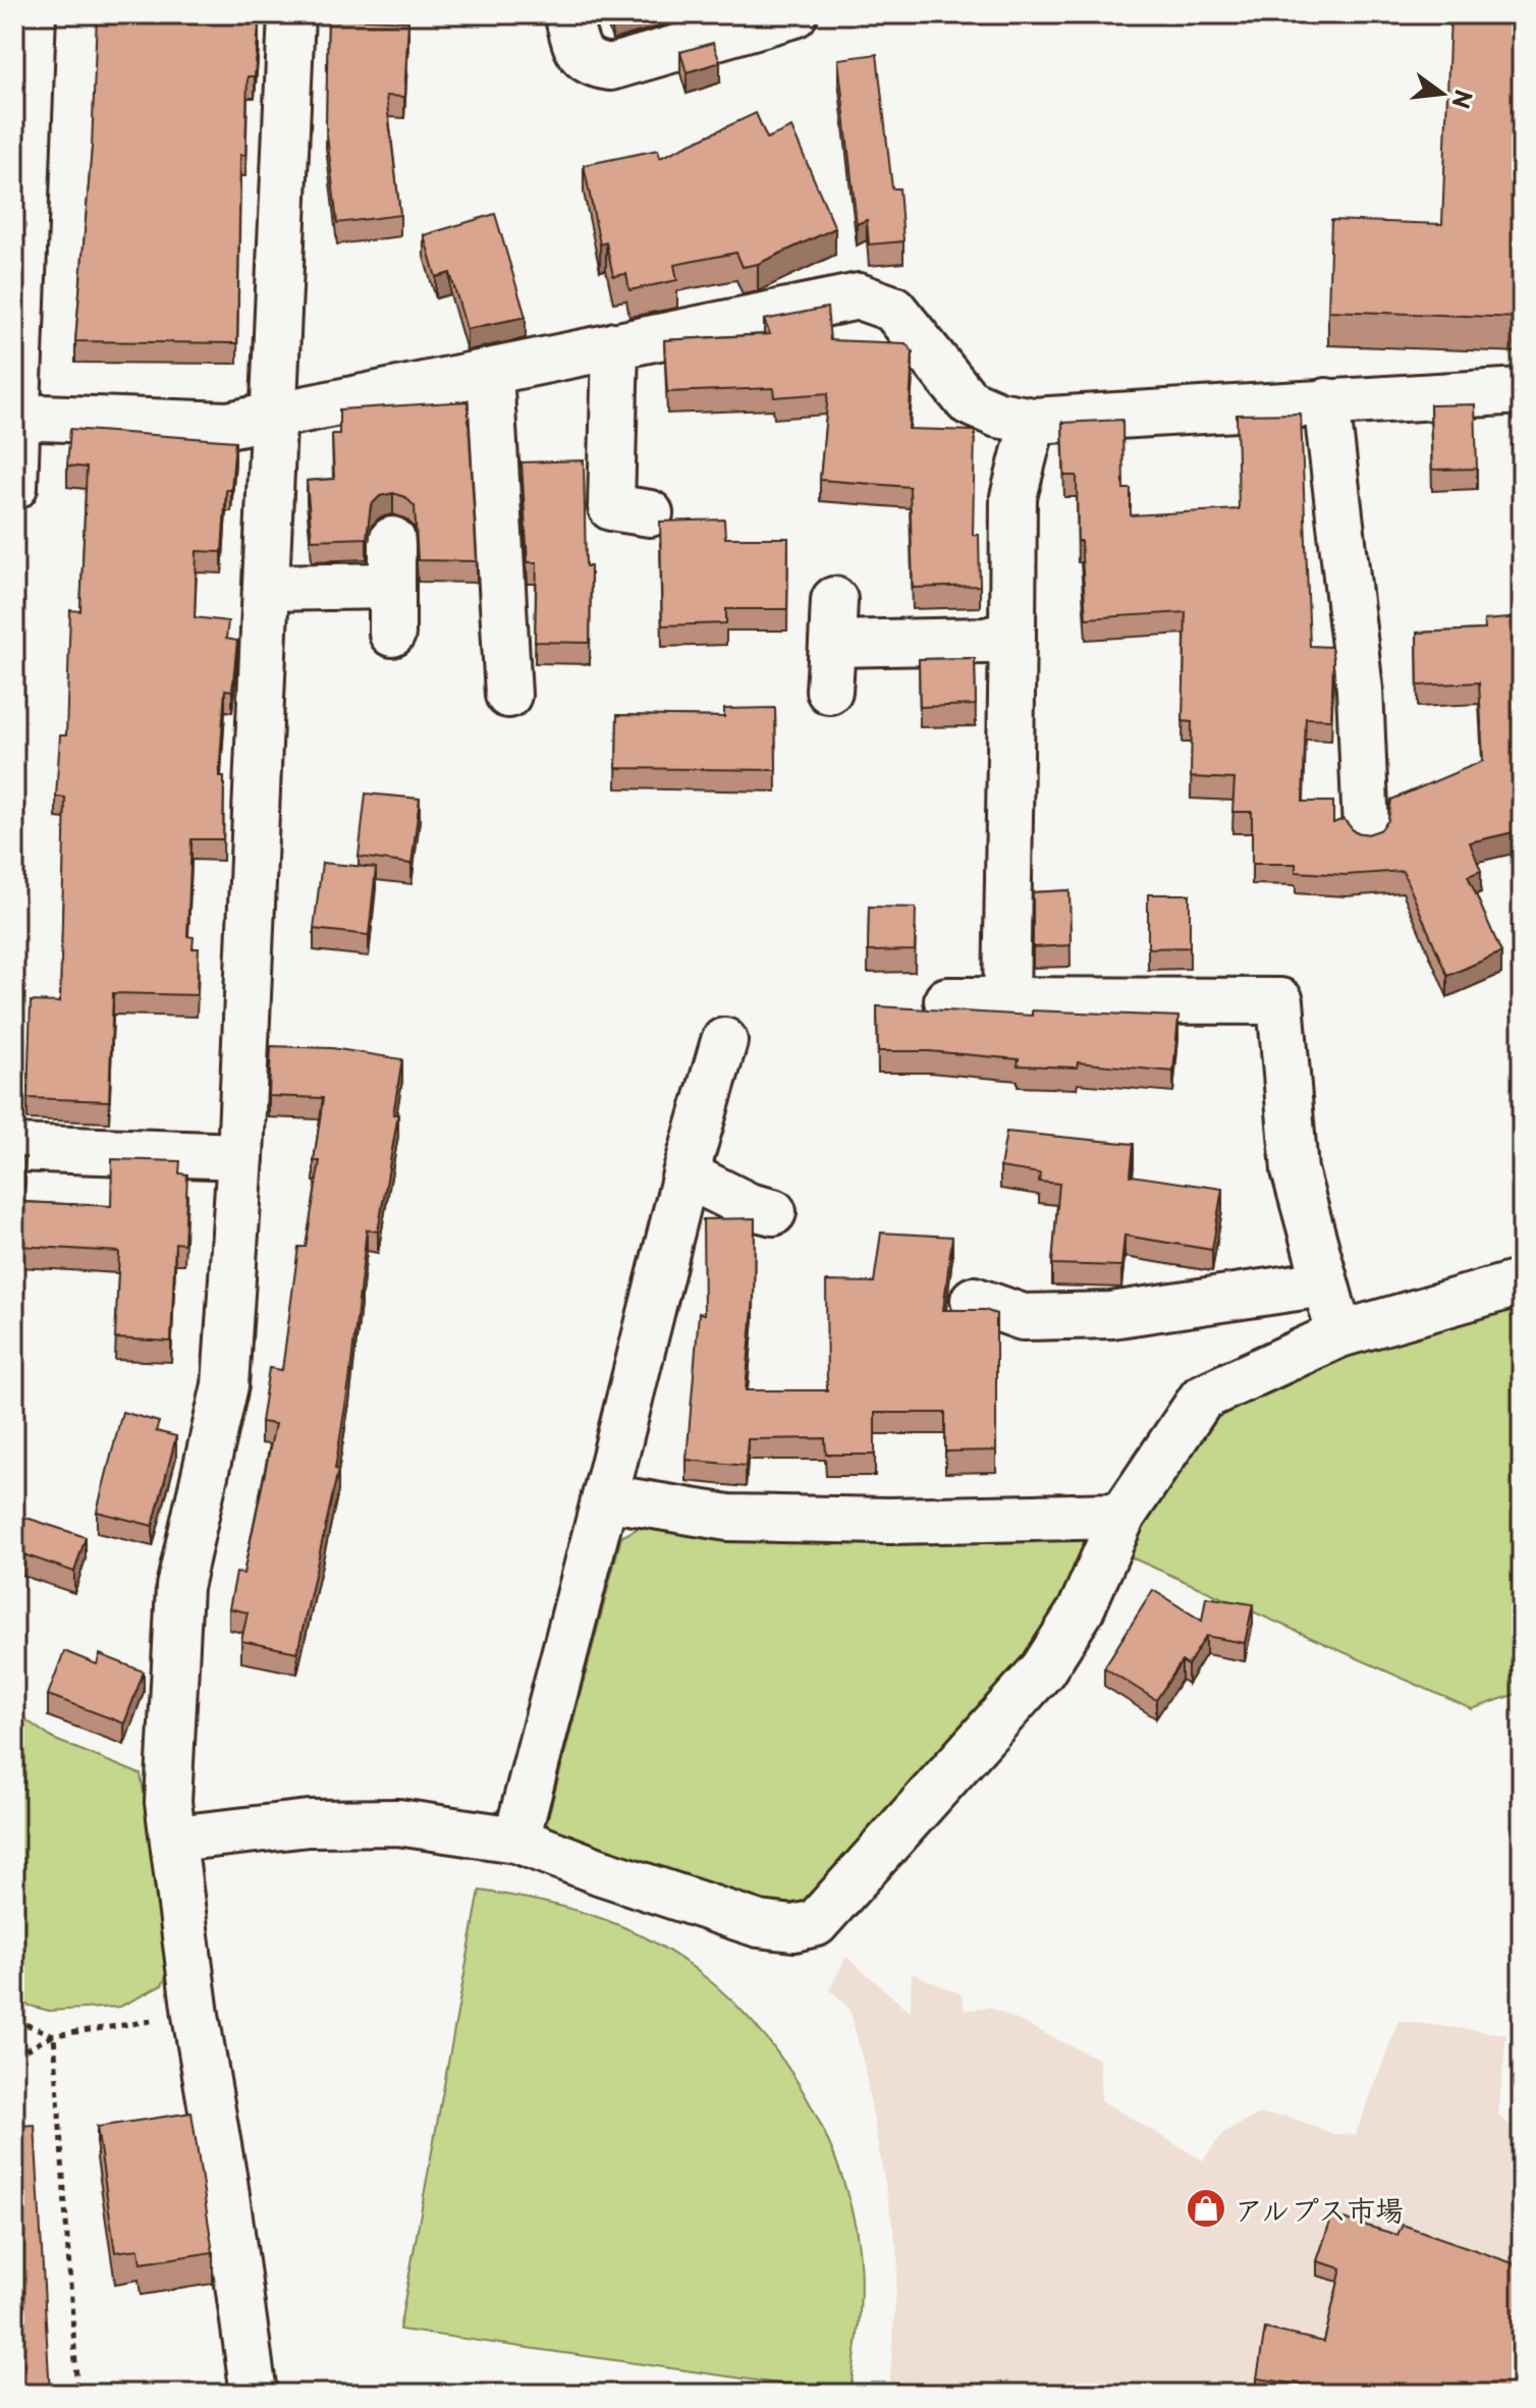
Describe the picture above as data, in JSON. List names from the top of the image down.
{
  "places": {
    "shop": ["アルプス市場"]
  },
  "north": "right"
}
